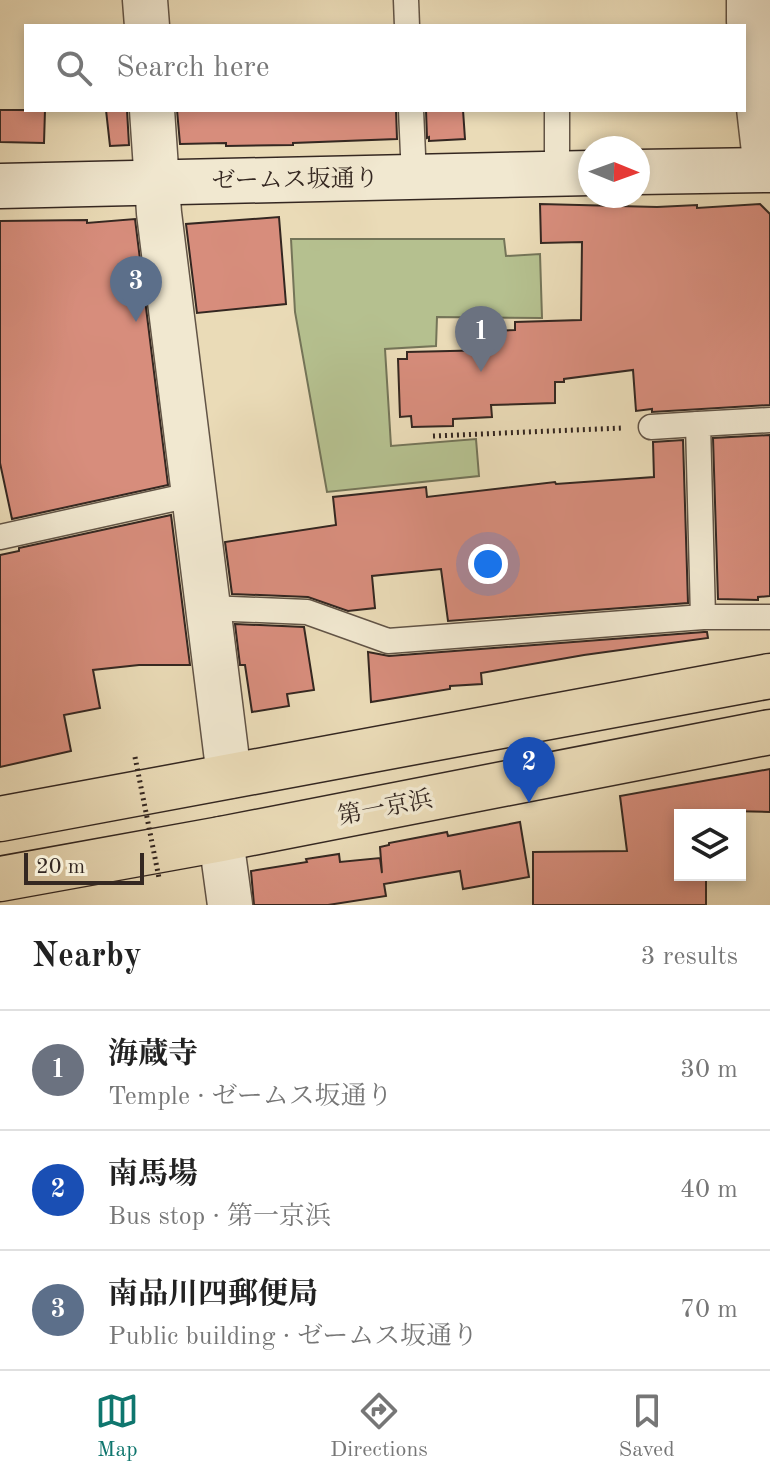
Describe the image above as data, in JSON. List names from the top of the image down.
{
  "streets": {
    "highway": ["第一京浜"],
    "street": ["ゼームス坂通り"]
  },
  "scale_bar": "20 m",
  "north": "right",
  "page": {
    "search": "Search here",
    "pins": ["3", "1", "2"],
    "scale": "20 m",
    "heading": ["Nearby", "3 results"],
    "list": [
      {
        "mark": "1",
        "name": "海蔵寺",
        "note": "Temple · ゼームス坂通り",
        "value": "30 m"
      },
      {
        "mark": "2",
        "name": "南馬場",
        "note": "Bus stop · 第一京浜",
        "value": "40 m"
      },
      {
        "mark": "3",
        "name": "南品川四郵便局",
        "note": "Public building · ゼームス坂通り",
        "value": "70 m"
      }
    ],
    "nav": ["Map", "Directions", "Saved"]
  }
}
